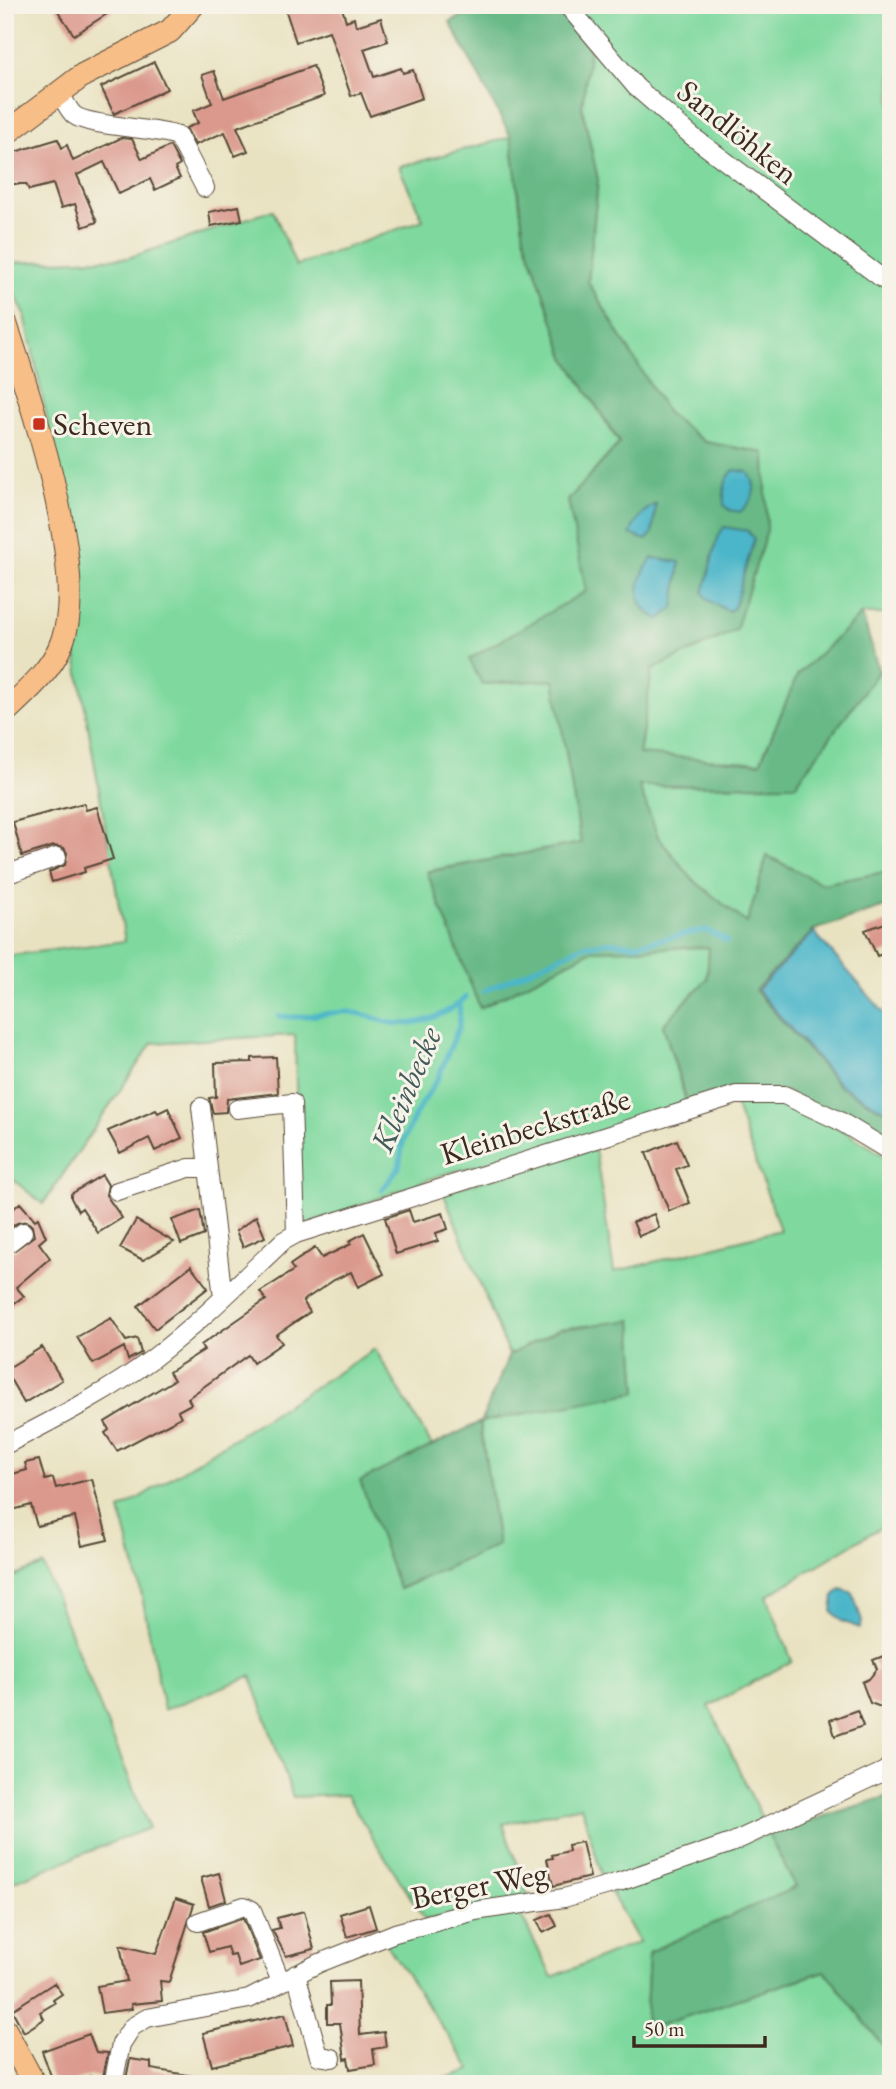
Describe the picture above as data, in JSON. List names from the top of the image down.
{
  "streets": {
    "street": ["Sandlöhken", "Kleinbeckstraße", "Berger Weg"]
  },
  "water": ["Kleinbecke"],
  "places": {
    "transit": ["Scheven"]
  },
  "scale_bar": "50 m"
}
